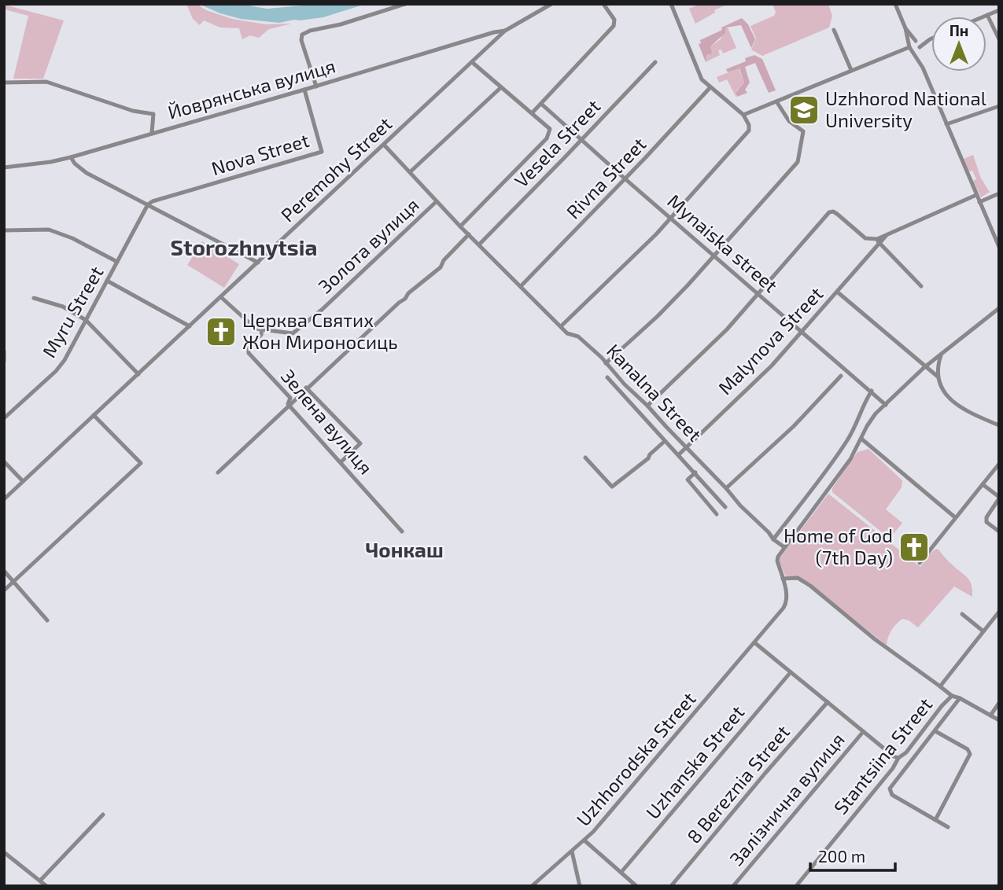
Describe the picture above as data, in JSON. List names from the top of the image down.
{
  "streets": {
    "street": [
      "Йоврянська вулиця",
      "Vesela Street",
      "Nova Street",
      "Peremohy Street",
      "Rivna Street",
      "Mynaiska street",
      "Золота вулиця",
      "Myru Street",
      "Malynova Street",
      "Kanalna Street",
      "Зелена вулиця",
      "Stantsiina Street",
      "Uzhhorodska Street",
      "Uzhanska Street",
      "8 Bereznia Street",
      "Залізнична вулиця"
    ]
  },
  "crossings": [
    ["Йоврянська вулиця", "Nova Street"],
    ["Йоврянська вулиця", "Peremohy Street"],
    ["Vesela Street", "Mynaiska street"],
    ["Vesela Street", "Kanalna Street"],
    ["Nova Street", "Myru Street"],
    ["Peremohy Street", "Kanalna Street"],
    ["Rivna Street", "Mynaiska street"],
    ["Rivna Street", "Kanalna Street"],
    ["Mynaiska street", "Malynova Street"],
    ["Золота вулиця", "Kanalna Street"],
    ["Золота вулиця", "Зелена вулиця"],
    ["Malynova Street", "Kanalna Street"],
    ["Kanalna Street", "Uzhhorodska Street"]
  ],
  "districts": ["Storozhnytsia", "Чонкаш"],
  "places": {
    "school or university": ["Uzhhorod National University"],
    "church": ["Церква Святих Жон Мироносиць", "Home of God (7th Day)"]
  },
  "scale_bar": "200 m",
  "north": "top"
}
